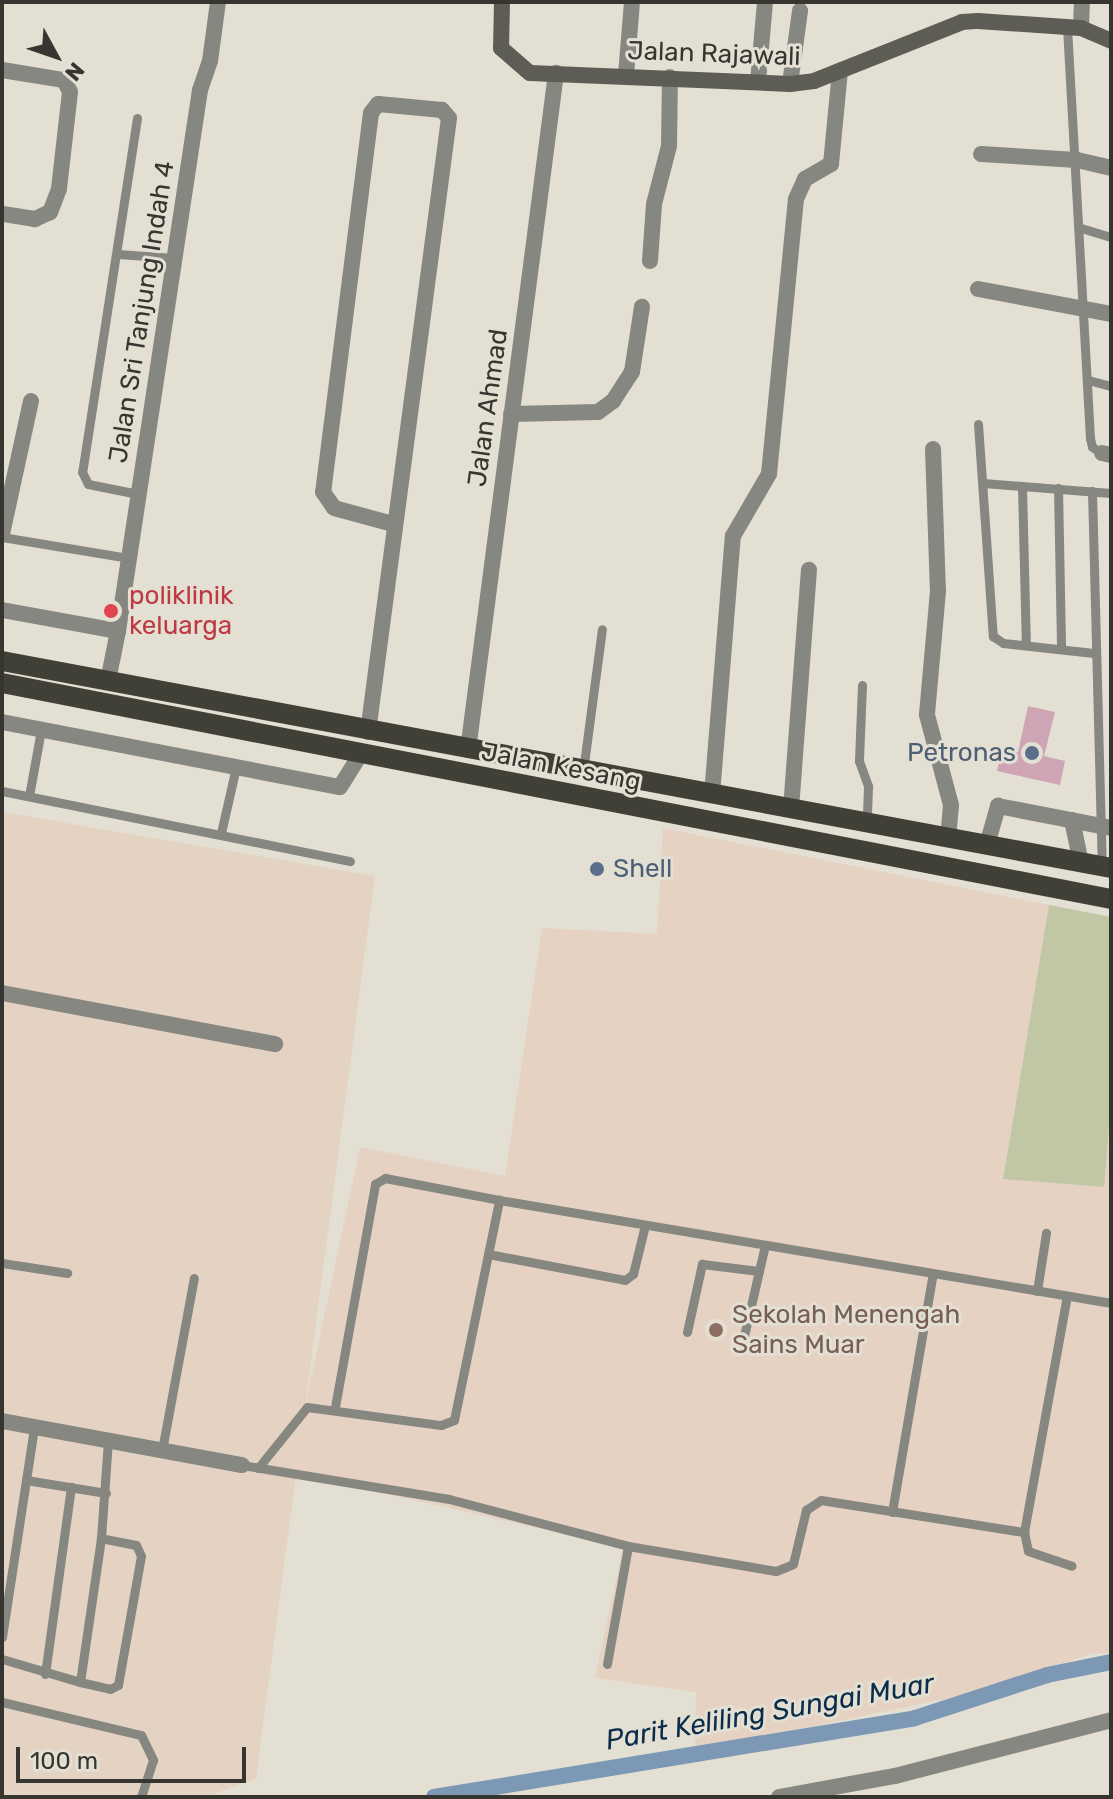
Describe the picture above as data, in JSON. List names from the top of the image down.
{
  "streets": {
    "main road": ["Jalan Kesang"],
    "street": ["Jalan Rajawali", "Jalan Sri Tanjung Indah 4", "Jalan Ahmad"]
  },
  "crossings": [
    ["Jalan Rajawali", "Jalan Ahmad"],
    ["Jalan Sri Tanjung Indah 4", "Jalan Kesang"],
    ["Jalan Ahmad", "Jalan Kesang"]
  ],
  "water": ["Parit Keliling Sungai Muar"],
  "places": [
    "poliklinik keluarga",
    "Petronas",
    "Shell",
    "Sekolah Menengah Sains Muar"
  ],
  "scale_bar": "100 m",
  "north": "bottom right"
}
